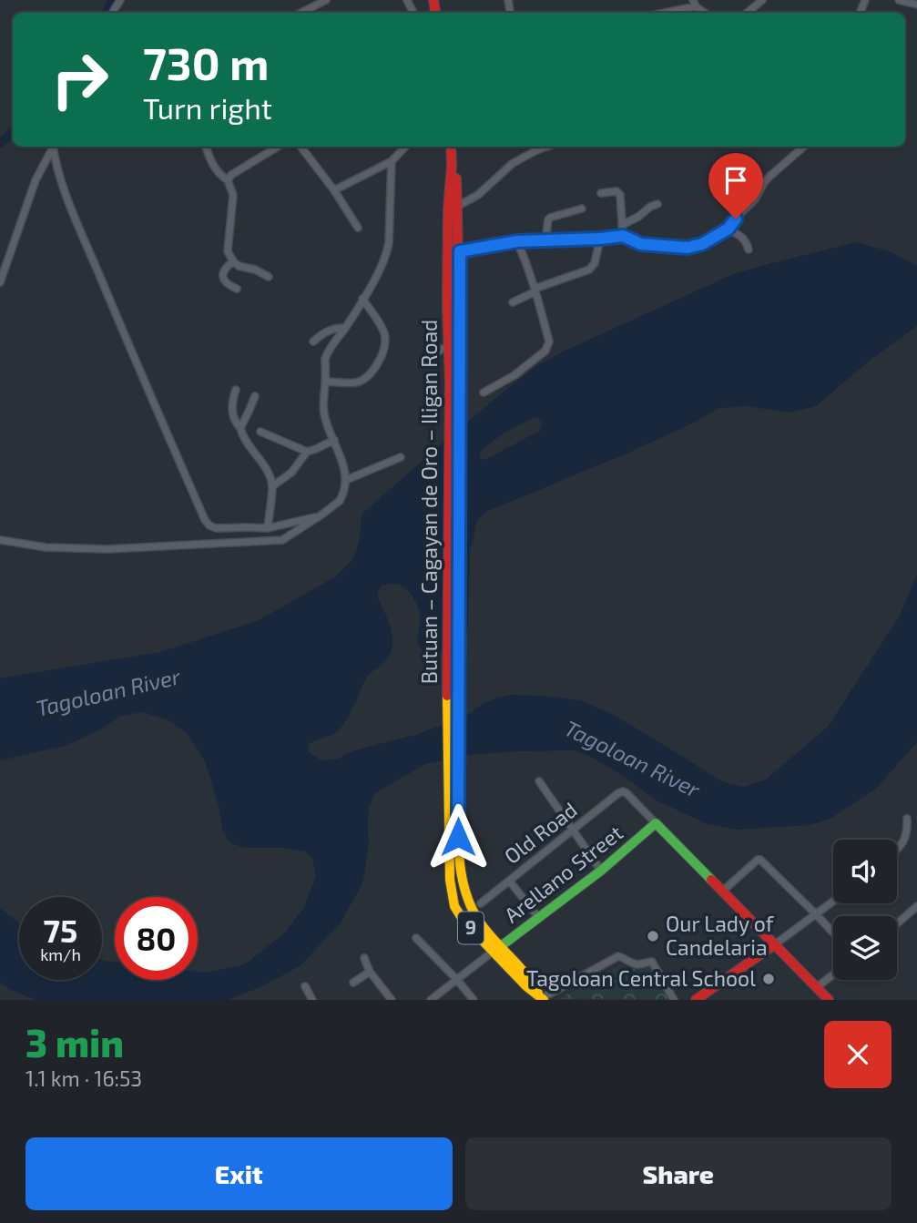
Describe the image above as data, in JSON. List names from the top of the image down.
{
  "streets": {
    "main road": ["Butuan – Cagayan de Oro – Iligan Road", "Arellano Street", "9"],
    "street": ["Old Road"]
  },
  "crossings": [
    ["Butuan – Cagayan de Oro – Iligan Road", "9"],
    ["Old Road", "Arellano Street"],
    ["Arellano Street", "9"]
  ],
  "water": ["Tagoloan River"],
  "places": ["Our Lady of Candelaria", "Tagoloan Central School"],
  "page": {
    "turn": ["730 m", "Turn right"],
    "speed": "75 km/h",
    "limit": "80",
    "heading": ["3 min", "1.1 km · 16:53"],
    "buttons": ["Exit", "Share"]
  }
}
